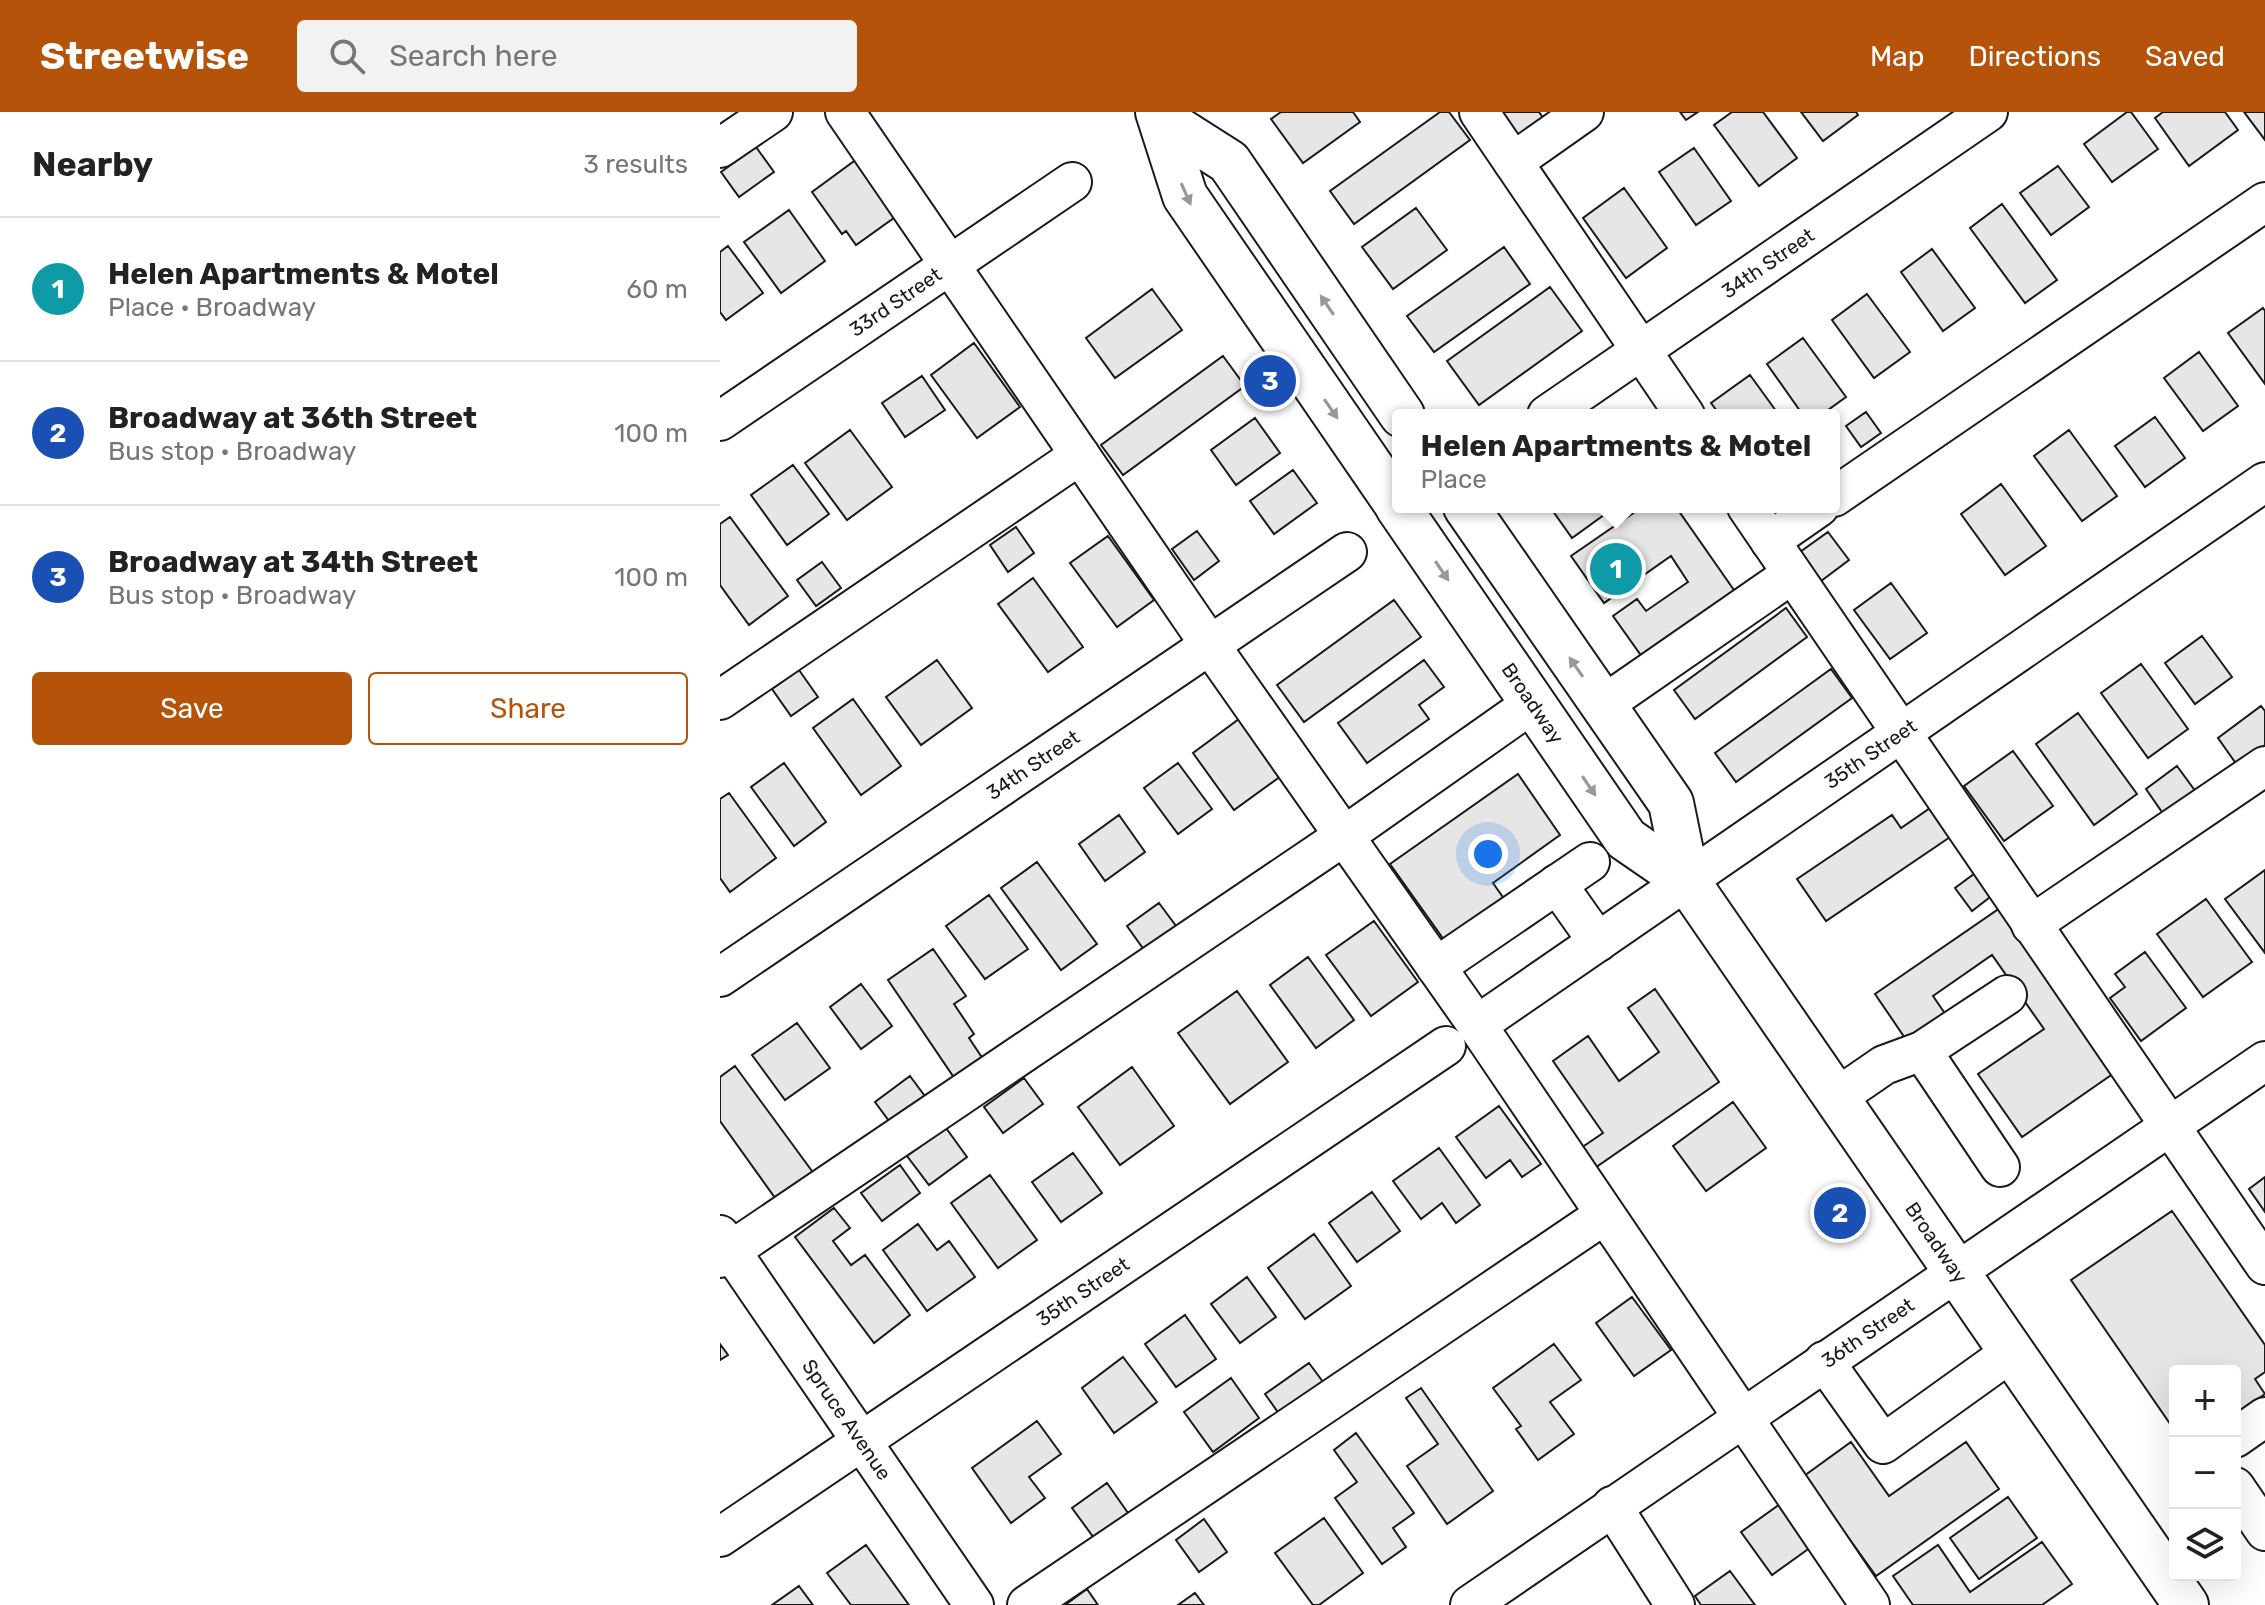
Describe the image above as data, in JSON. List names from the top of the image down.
{
  "streets": {
    "main road": ["Broadway"],
    "street": [
      "34th Street",
      "33rd Street",
      "35th Street",
      "36th Street",
      "Spruce Avenue"
    ]
  },
  "crossings": [
    ["Broadway", "35th Street"],
    ["Broadway", "36th Street"],
    ["35th Street", "Spruce Avenue"]
  ],
  "page": {
    "header": "Streetwise",
    "search": "Search here",
    "nav": ["Map", "Directions", "Saved"],
    "heading": ["Nearby", "3 results"],
    "list": [
      {
        "mark": "1",
        "name": "Helen Apartments & Motel",
        "note": "Place · Broadway",
        "value": "60 m"
      },
      {
        "mark": "2",
        "name": "Broadway at 36th Street",
        "note": "Bus stop · Broadway",
        "value": "100 m"
      },
      {
        "mark": "3",
        "name": "Broadway at 34th Street",
        "note": "Bus stop · Broadway",
        "value": "100 m"
      }
    ],
    "pins": ["3", "1", "2"],
    "popup": ["Helen Apartments & Motel", "Place"],
    "buttons": ["Save", "Share"],
    "map_buttons": ["+", "−"]
  }
}
